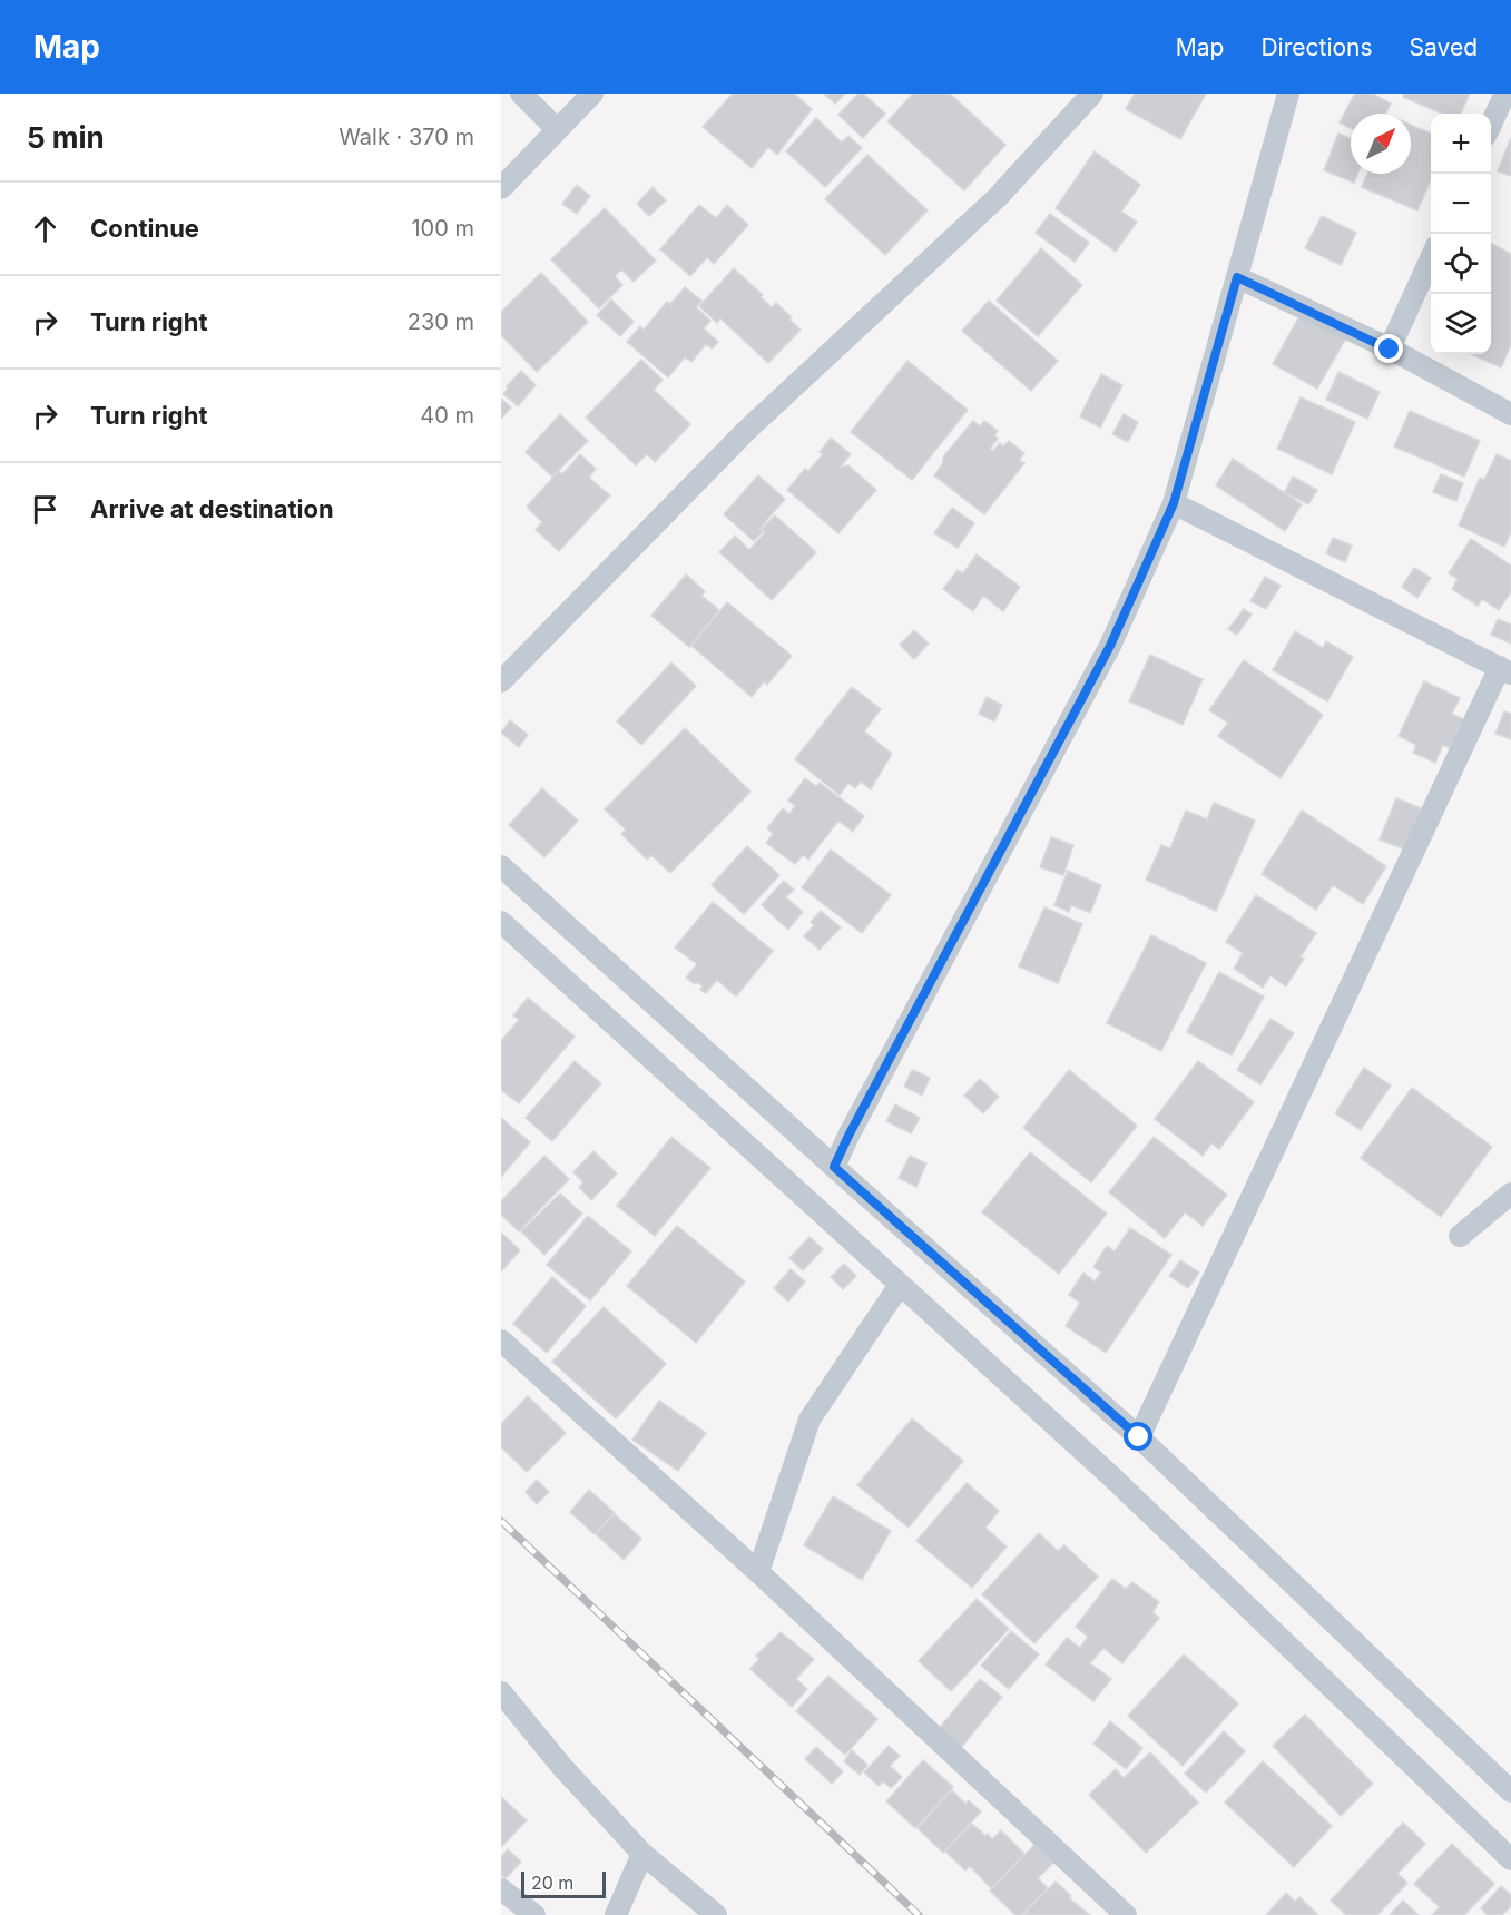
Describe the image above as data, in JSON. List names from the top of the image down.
{
  "scale_bar": "20 m",
  "north": "top right",
  "page": {
    "header": "Map",
    "nav": ["Map", "Directions", "Saved"],
    "heading": ["5 min", "Walk · 370 m"],
    "map_buttons": ["+", "−"],
    "list": [
      ["Continue", "100 m"],
      ["Turn right", "230 m"],
      ["Turn right", "40 m"],
      "Arrive at destination"
    ],
    "scale": "20 m"
  }
}
